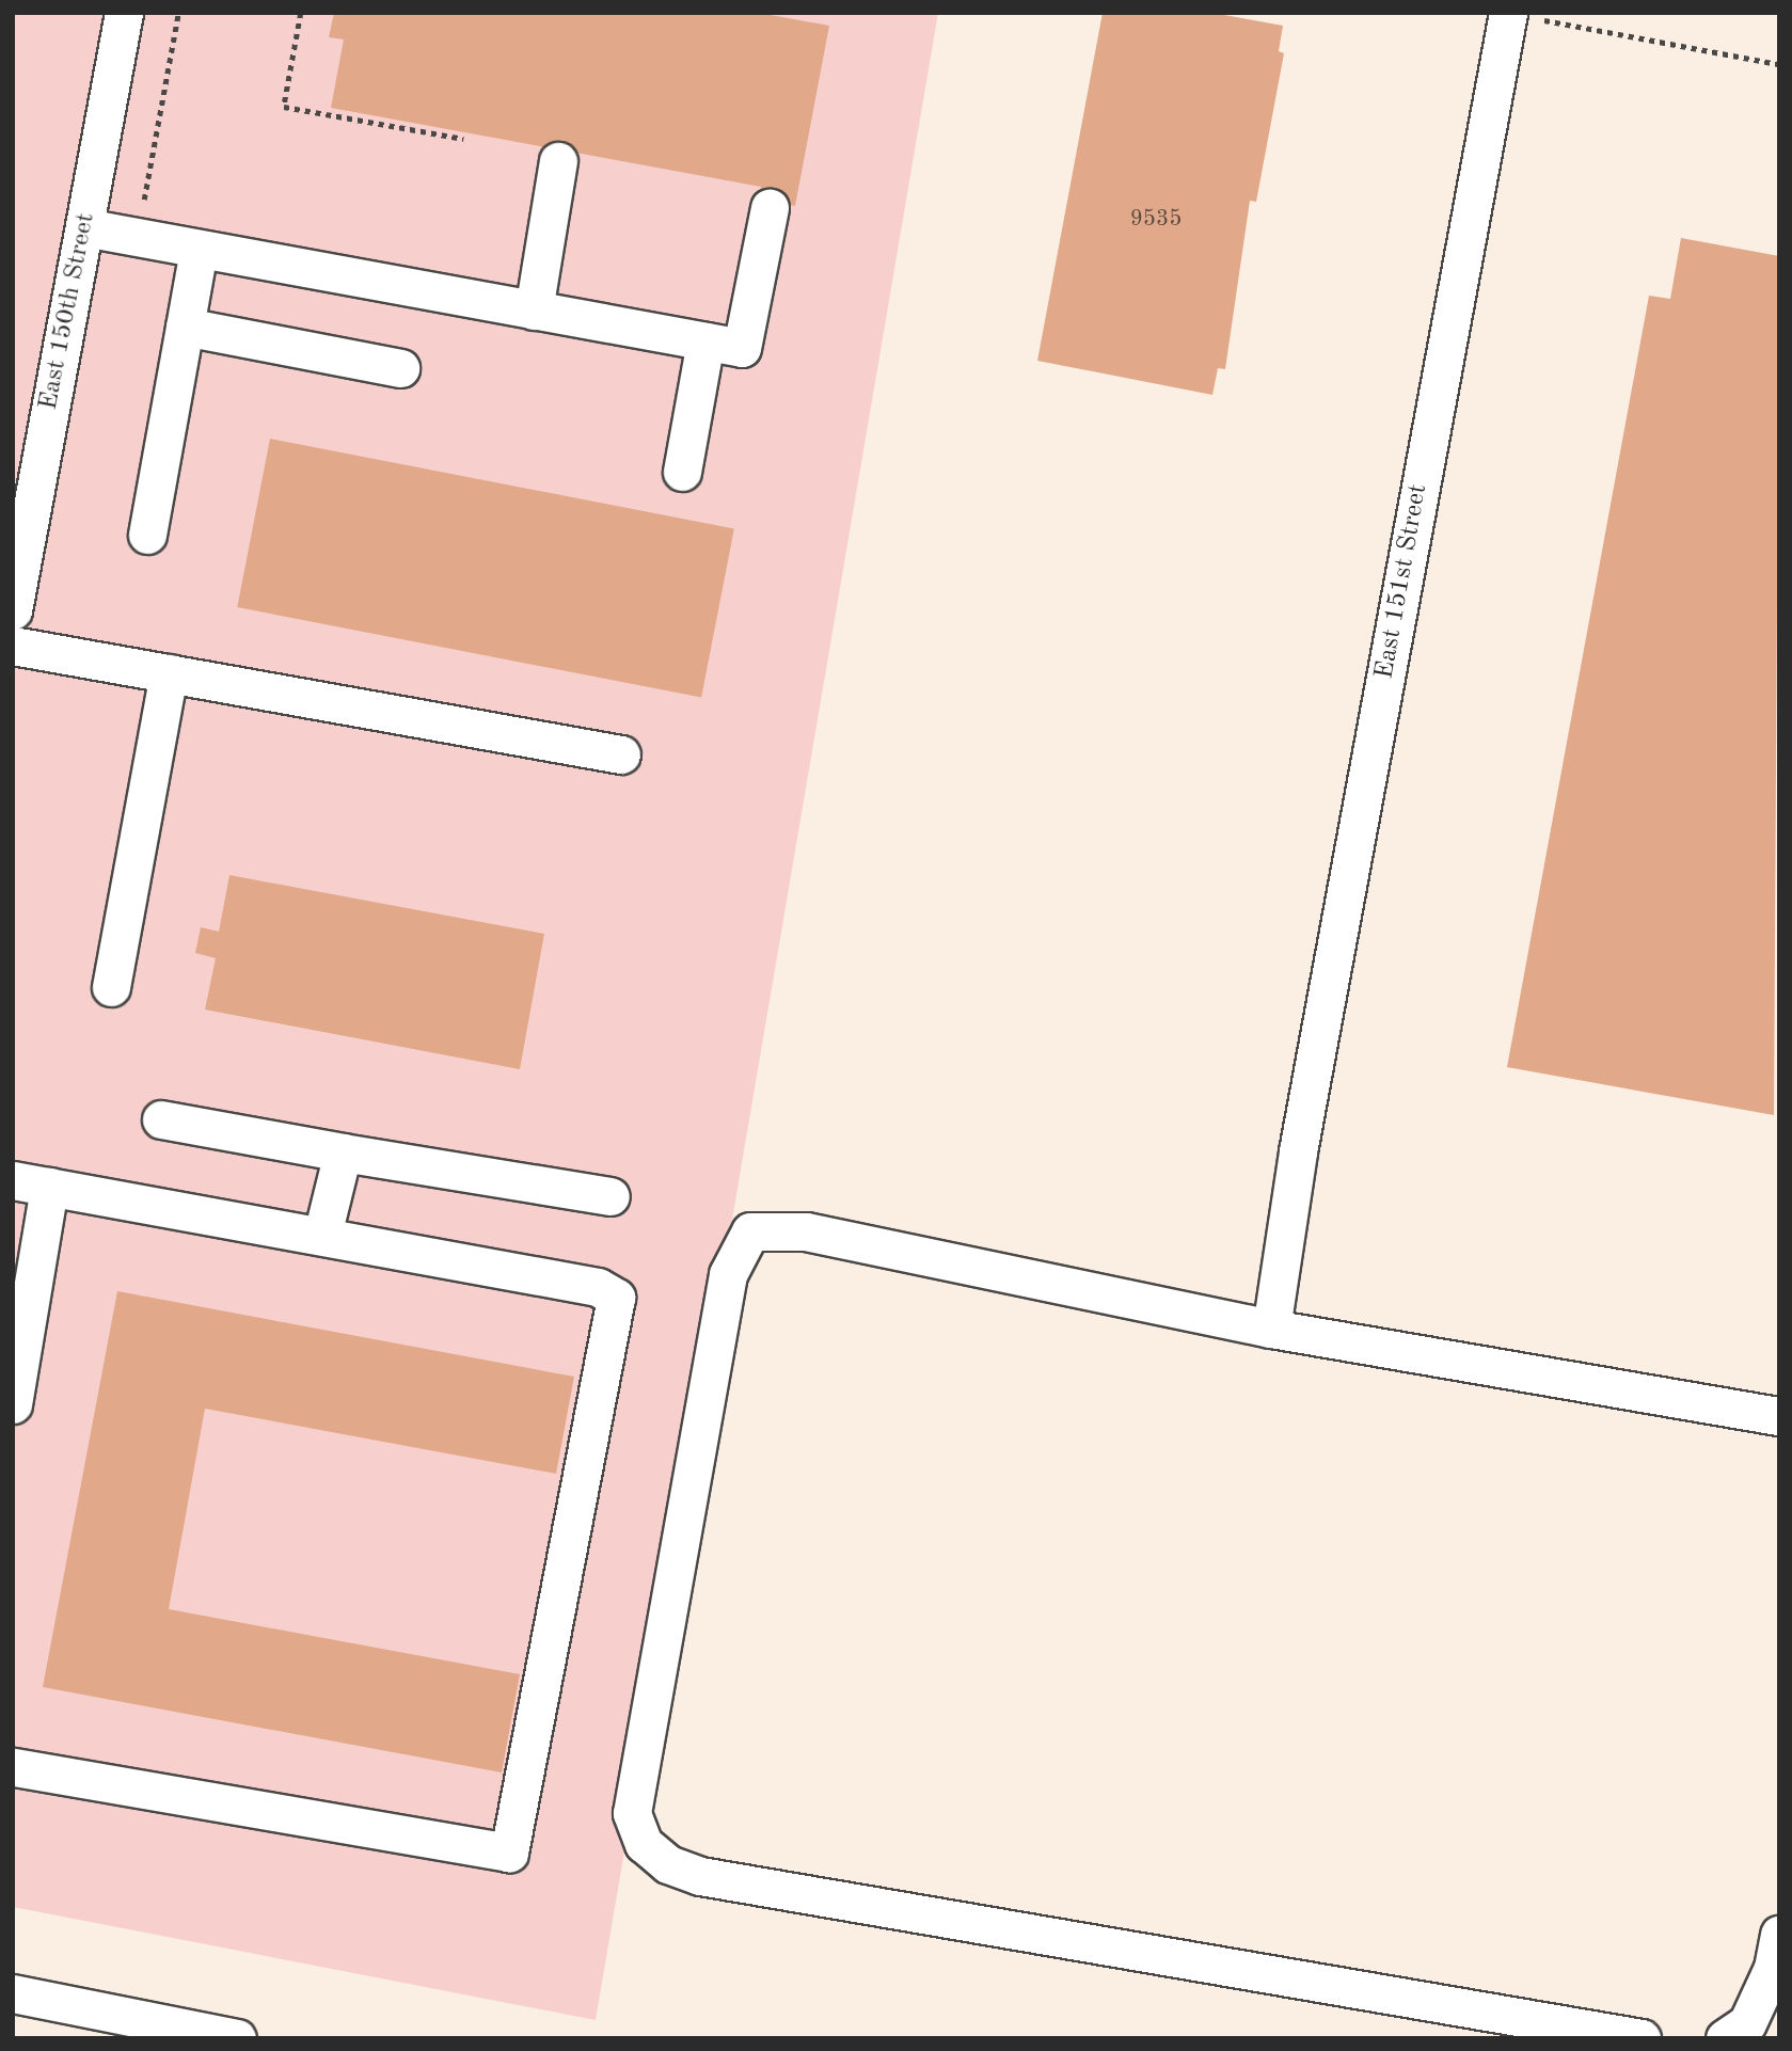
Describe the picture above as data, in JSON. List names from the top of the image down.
{
  "streets": {
    "street": ["East 150th Street", "East 151st Street"]
  },
  "house_numbers": ["9535"]
}
